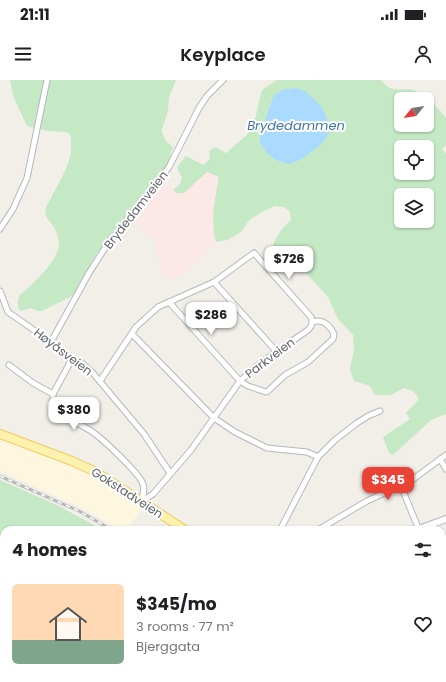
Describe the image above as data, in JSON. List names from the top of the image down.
{
  "streets": {
    "main road": ["Gokstadveien"],
    "street": ["Brydedamveien", "Høyåsveien", "Parkveien"]
  },
  "crossings": [
    ["Brydedamveien", "Høyåsveien"],
    ["Høyåsveien", "Parkveien"],
    ["Parkveien", "Gokstadveien"]
  ],
  "water": ["Brydedammen"],
  "north": "bottom left",
  "page": {
    "status": "21:11",
    "header": "Keyplace",
    "price": [
      "$726",
      "$286",
      "$380",
      "$345"
    ],
    "heading": "4 homes",
    "list": [
      {
        "name": "$345/mo",
        "note": "3 rooms · 77 m² · Bjerggata"
      }
    ]
  }
}
